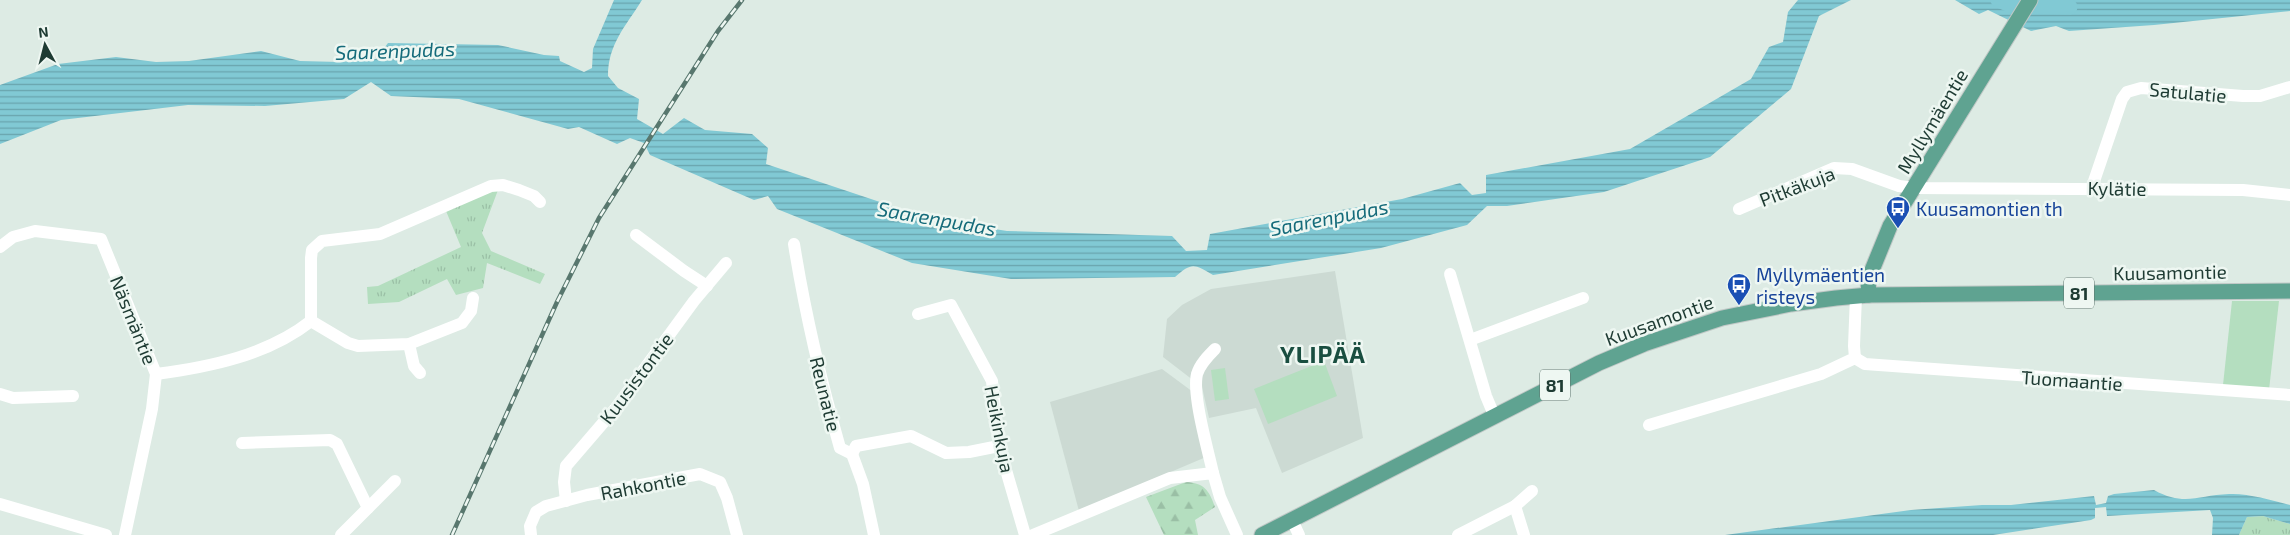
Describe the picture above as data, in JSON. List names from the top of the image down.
{
  "streets": {
    "main road": ["Myllymäentie", "Kuusamontie", "81"],
    "street": [
      "Satulatie",
      "Pitkäkuja",
      "Kylätie",
      "Näsmäntie",
      "Kuusistontie",
      "Tuomaantie",
      "Reunatie",
      "Heikinkuja",
      "Rahkontie"
    ]
  },
  "crossings": [
    ["Satulatie", "Kylätie"],
    ["Myllymäentie", "Pitkäkuja"],
    ["Myllymäentie", "Kylätie"],
    ["Myllymäentie", "Kuusamontie"],
    ["Pitkäkuja", "Kylätie"],
    ["Kuusistontie", "Rahkontie"]
  ],
  "districts": ["YLIPÄÄ"],
  "water": ["Saarenpudas"],
  "places": {
    "bus stop": ["Kuusamontien th", "Myllymäentien risteys"]
  },
  "north": "top"
}
